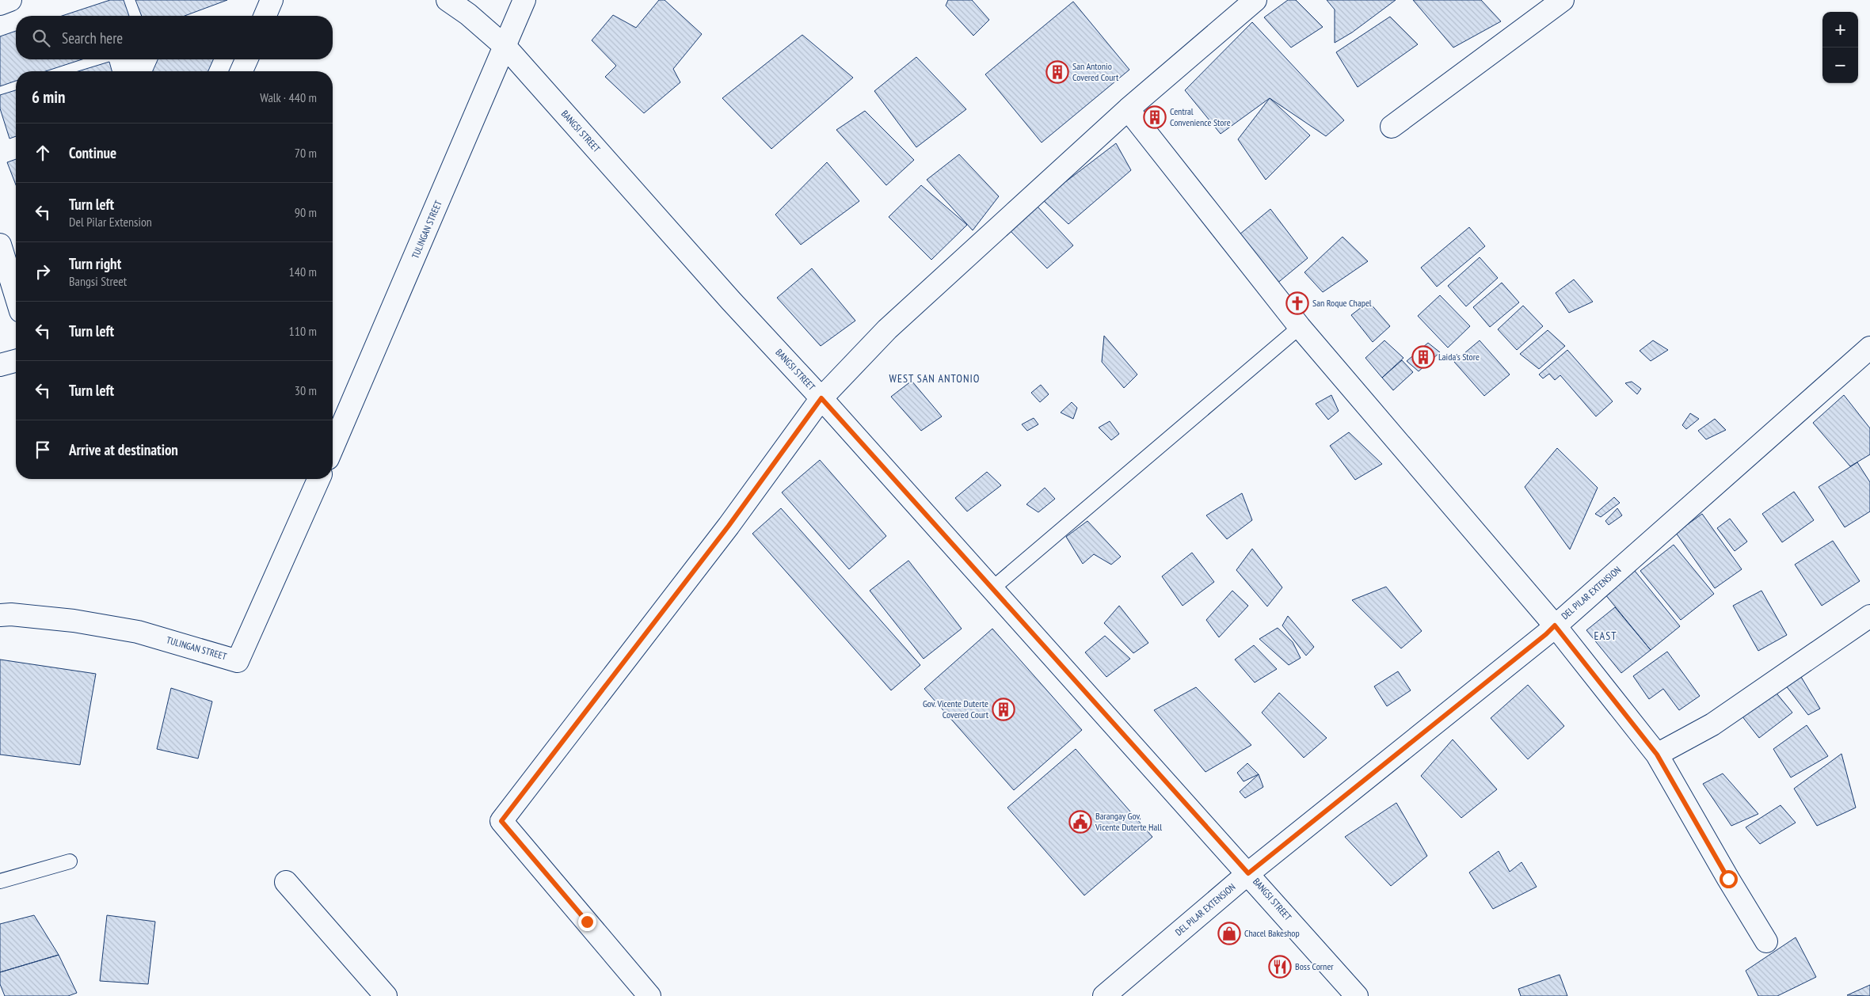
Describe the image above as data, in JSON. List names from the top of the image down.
{
  "streets": {
    "street": ["BANGSI STREET", "TULINGAN STREET", "DEL PILAR EXTENSION"]
  },
  "crossings": [
    ["BANGSI STREET", "TULINGAN STREET"],
    ["BANGSI STREET", "DEL PILAR EXTENSION"]
  ],
  "districts": ["WEST SAN ANTONIO", "EAST"],
  "places": {
    "building": [
      "San Antonio Covered Court",
      "Central Convenience Store",
      "Laida's Store",
      "Gov. Vicente Duterte Covered Court"
    ],
    "church": ["San Roque Chapel"],
    "public building": ["Barangay Gov. Vicente Duterte Hall"],
    "shop": ["Chacel Bakeshop"],
    "restaurant": ["Boss Corner"]
  },
  "page": {
    "map_buttons": ["+", "−"],
    "search": "Search here",
    "heading": ["6 min", "Walk · 440 m"],
    "list": [
      ["Continue", "70 m"],
      ["Turn left", "Del Pilar Extension", "90 m"],
      ["Turn right", "Bangsi Street", "140 m"],
      ["Turn left", "110 m"],
      ["Turn left", "30 m"],
      "Arrive at destination"
    ]
  }
}
